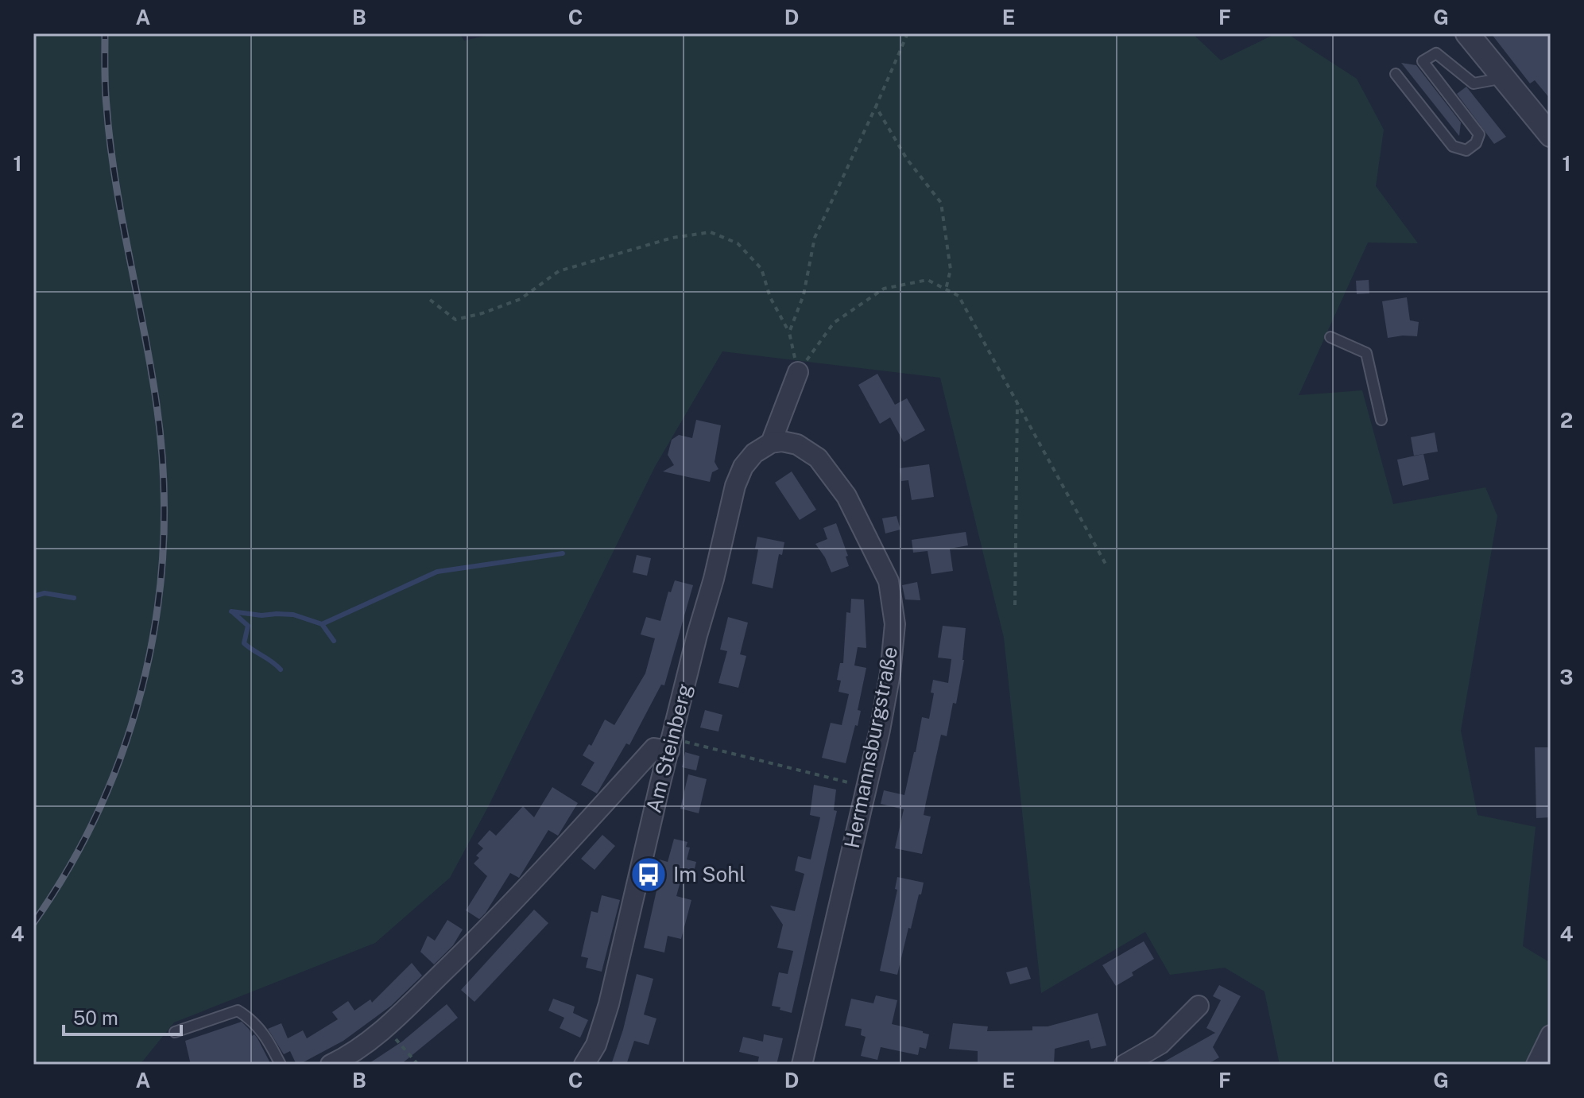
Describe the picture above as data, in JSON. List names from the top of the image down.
{
  "streets": {
    "street": ["Hermannsburgstraße", "Am Steinberg"]
  },
  "crossings": [
    ["Hermannsburgstraße", "Am Steinberg"]
  ],
  "places": {
    "bus stop": ["Im Sohl"]
  },
  "scale_bar": "50 m",
  "grid": {
    "columns": [
      "A",
      "B",
      "C",
      "D",
      "E",
      "F",
      "G"
    ],
    "rows": [
      "1",
      "2",
      "3",
      "4"
    ]
  }
}
